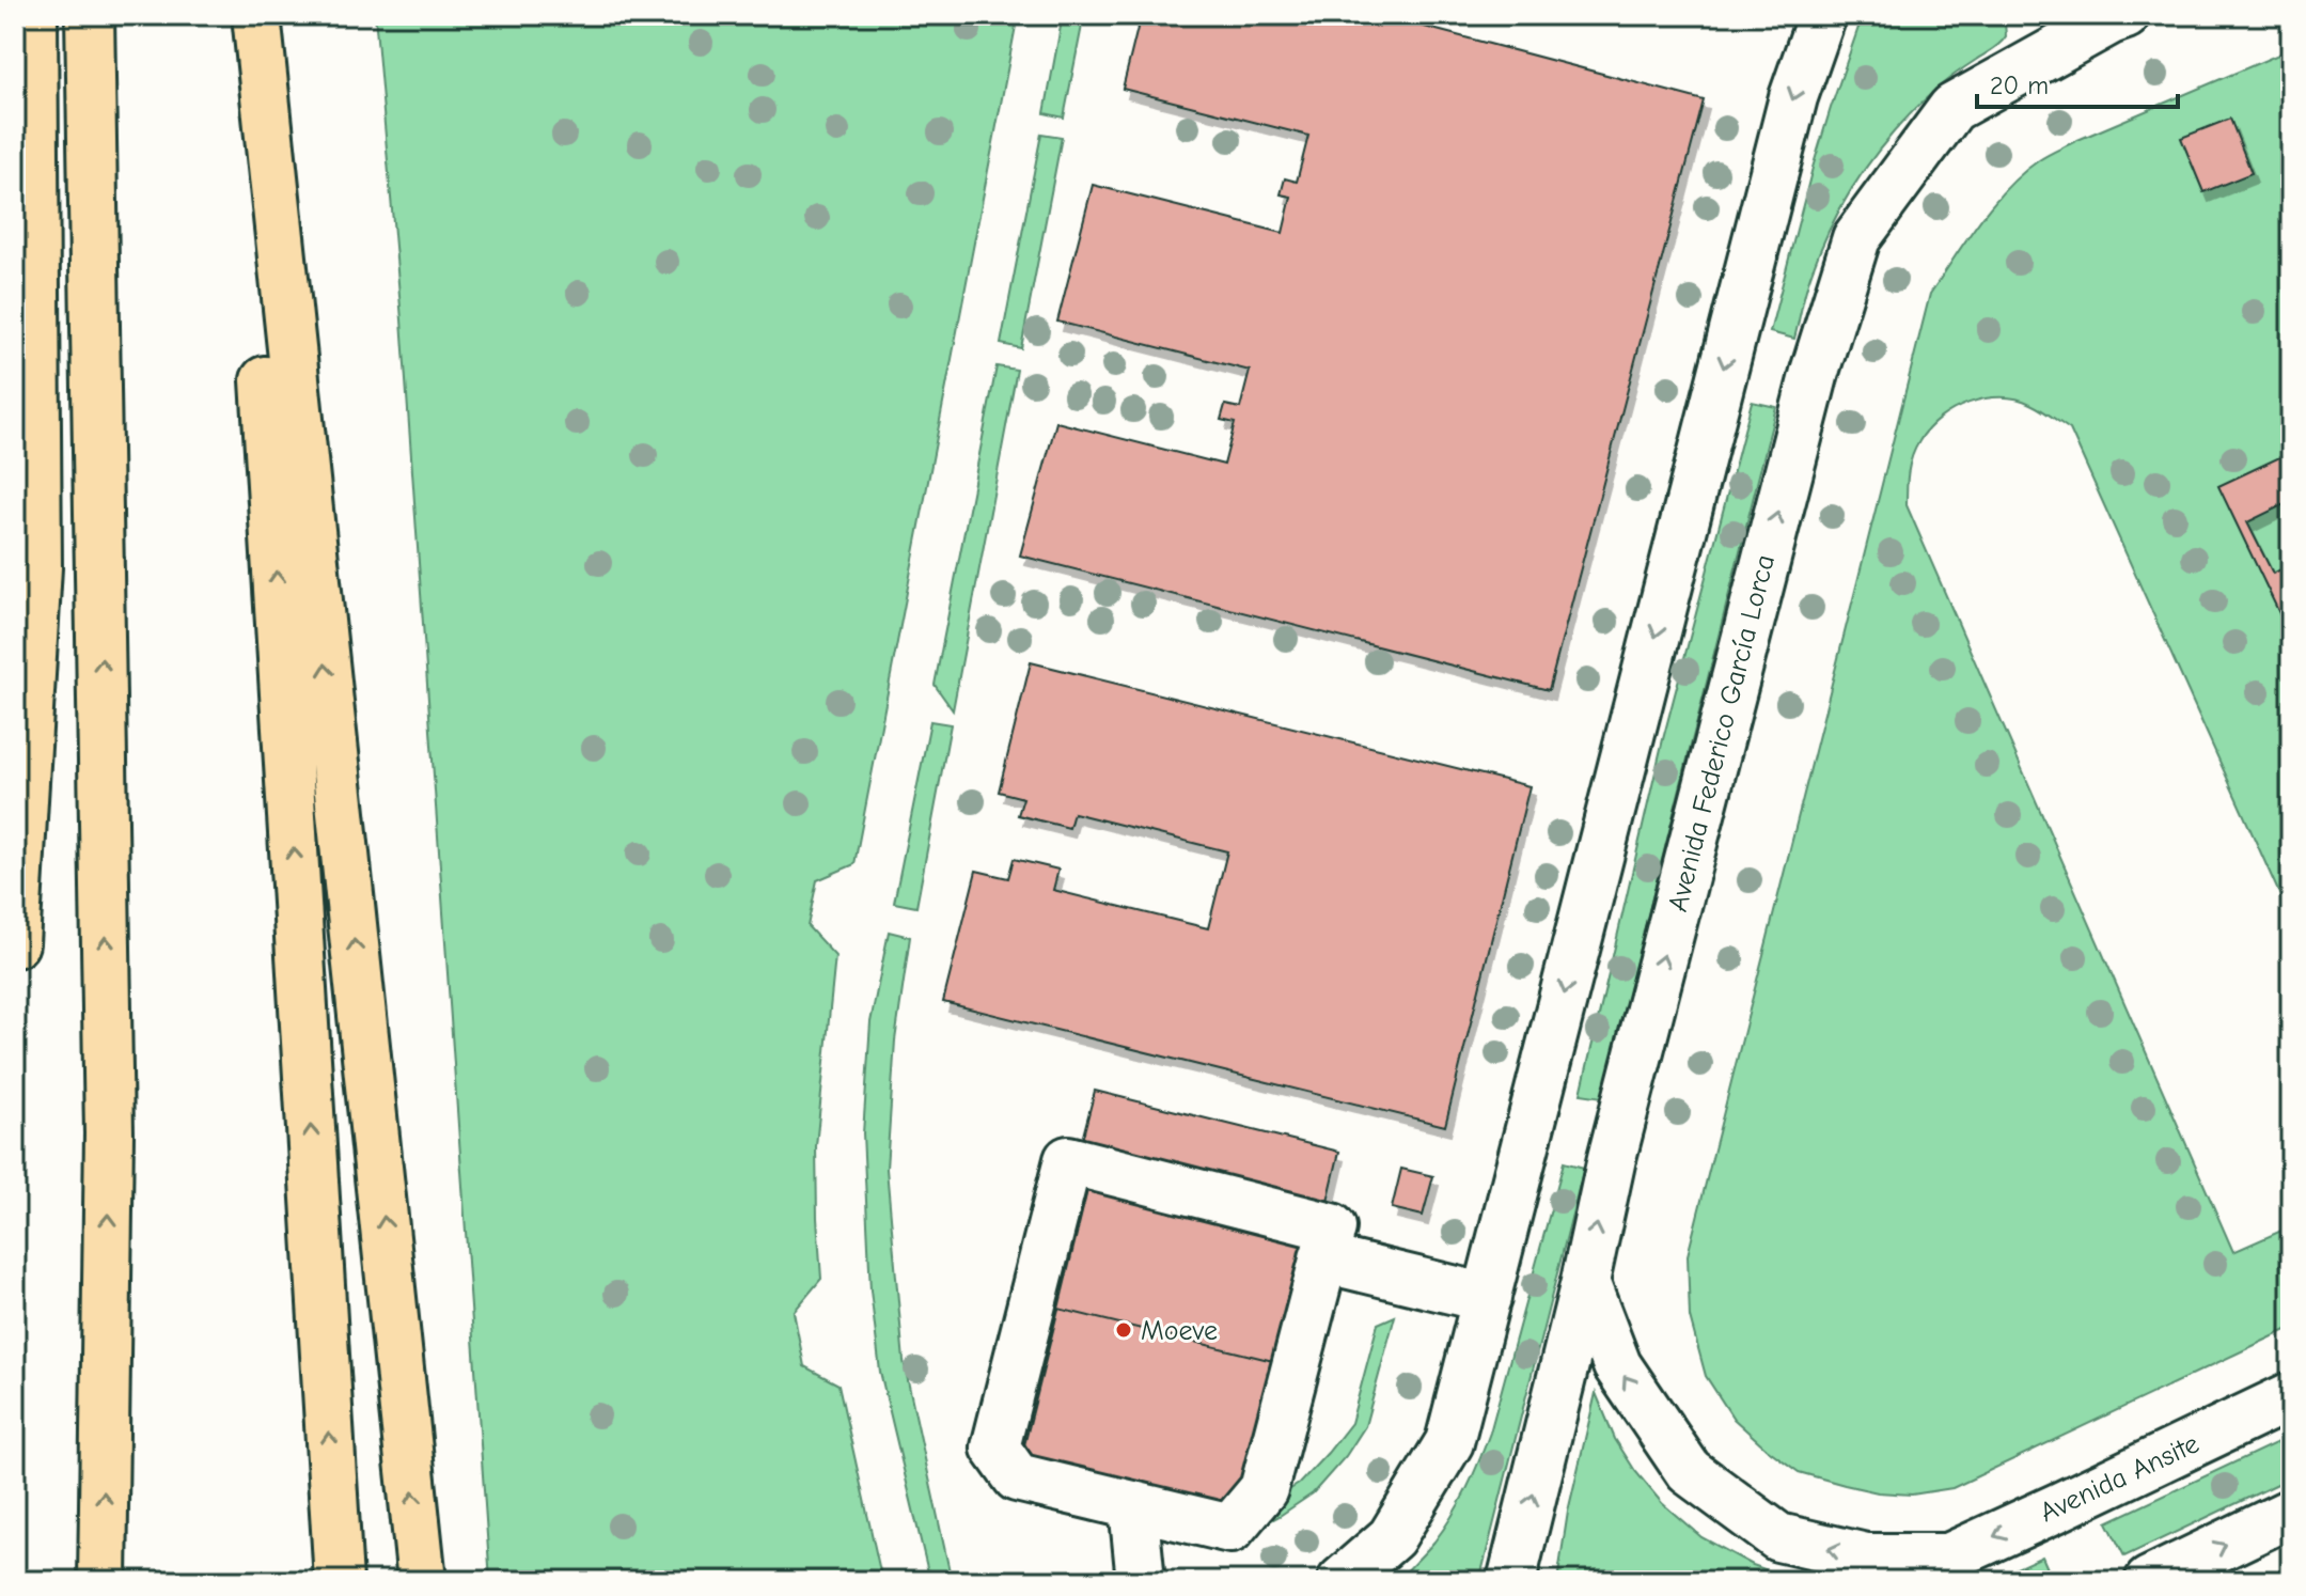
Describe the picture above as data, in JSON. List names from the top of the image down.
{
  "streets": {
    "street": ["Avenida Federico García Lorca", "Avenida Ansite"]
  },
  "crossings": [
    ["Avenida Federico García Lorca", "Avenida Ansite"]
  ],
  "one_way": ["Avenida Ansite"],
  "places": ["Moeve"],
  "scale_bar": "20 m"
}
